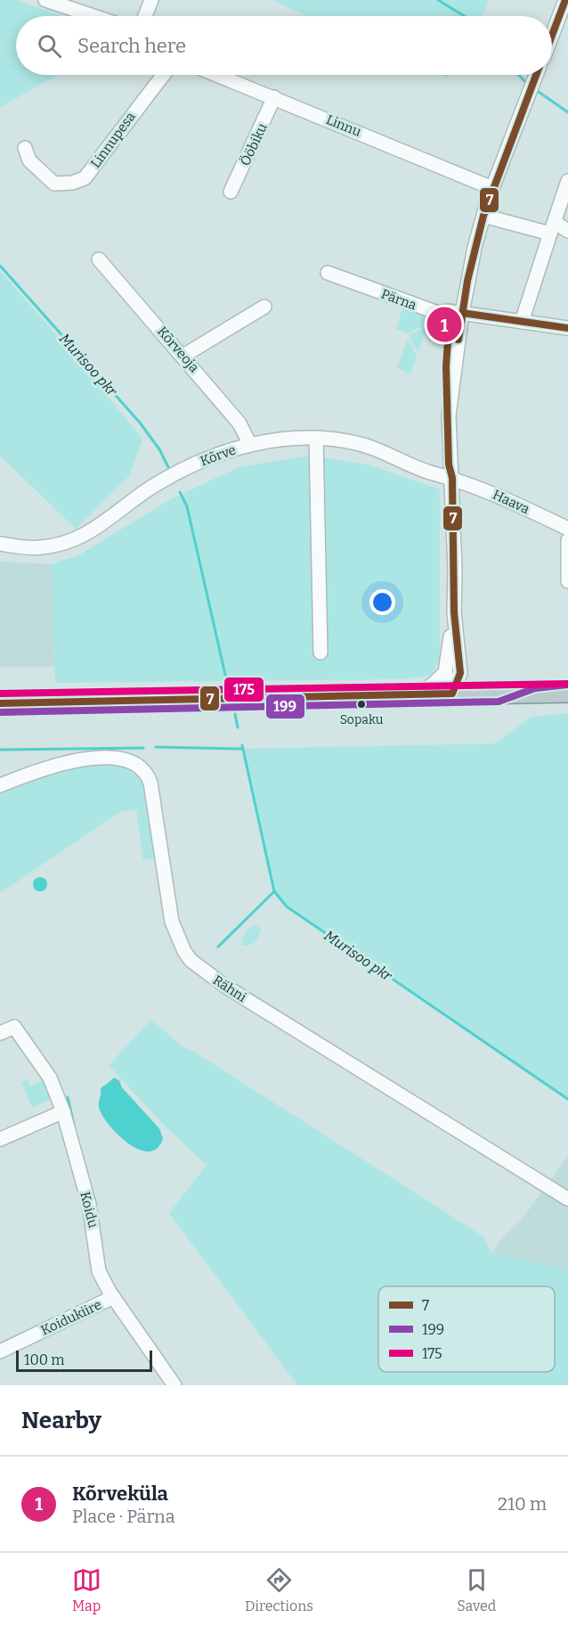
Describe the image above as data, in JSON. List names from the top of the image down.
{
  "streets": {
    "street": [
      "Linnu",
      "Linnupesa",
      "Ööbiku",
      "Pärna",
      "Kõrveoja",
      "Kõrve",
      "Haava",
      "Rähni",
      "Koidu",
      "Koidukiire"
    ]
  },
  "crossings": [
    ["Linnu", "Ööbiku"],
    ["Kõrveoja", "Kõrve"],
    ["Kõrve", "Haava"],
    ["Koidu", "Koidukiire"]
  ],
  "water": ["Murisoo pkr"],
  "places": ["Sopaku"],
  "lines": ["transit line 7", "transit line 175", "transit line 199"],
  "legend": ["7", "199", "175"],
  "scale_bar": "100 m",
  "page": {
    "search": "Search here",
    "pins": "1",
    "scale": "100 m",
    "heading": "Nearby",
    "list": [
      {
        "mark": "1",
        "name": "Kõrveküla",
        "note": "Place · Pärna",
        "value": "210 m"
      }
    ],
    "nav": ["Map", "Directions", "Saved"]
  }
}
